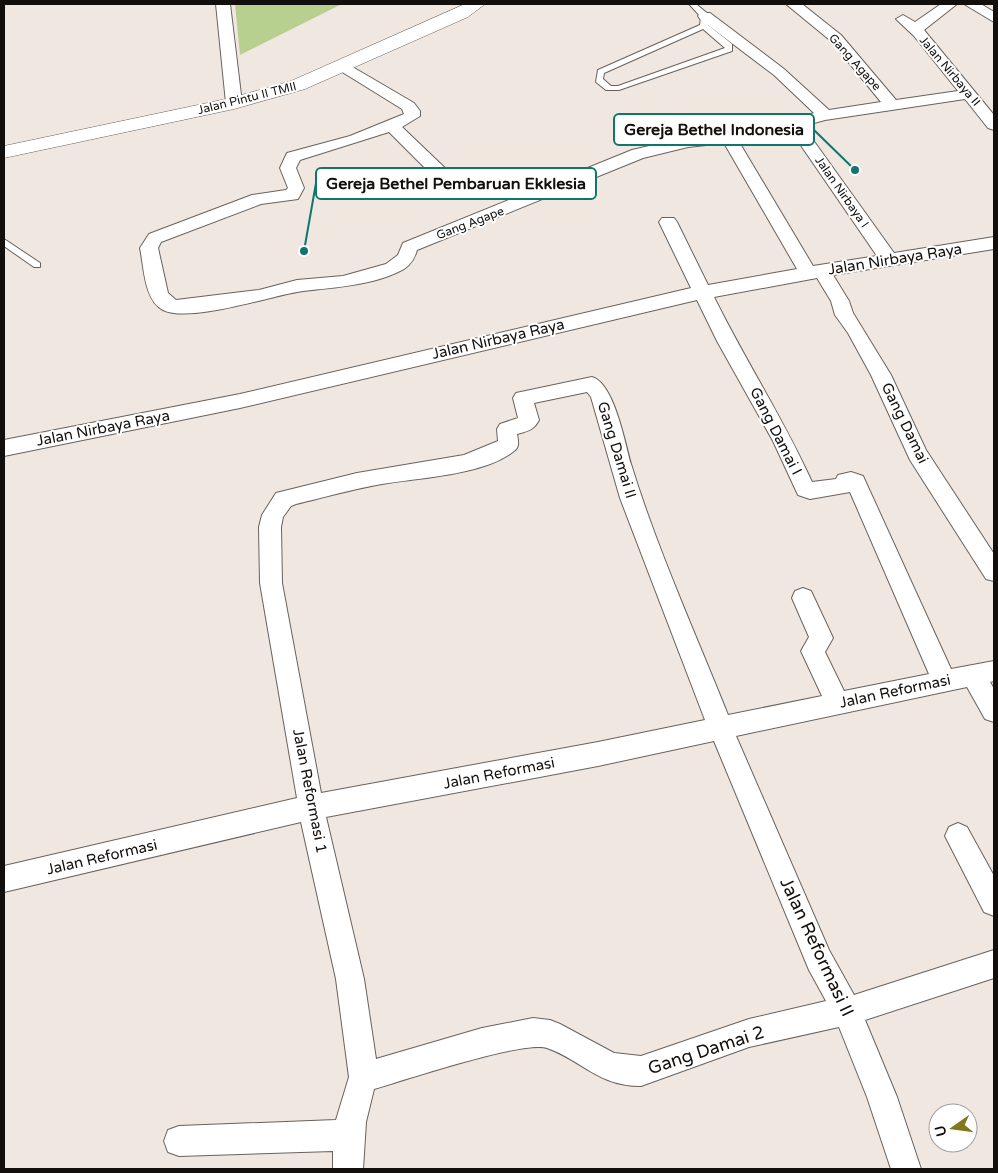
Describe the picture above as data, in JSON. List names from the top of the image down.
{
  "streets": {
    "street": [
      "Gang Agape",
      "Jalan Nirbaya II",
      "Jalan Pintu II TMII",
      "Jalan Nirbaya I",
      "Jalan Nirbaya Raya",
      "Gang Damai",
      "Gang Damai I",
      "Gang Damai II",
      "Jalan Reformasi",
      "Jalan Reformasi 1",
      "Jalan Reformasi II",
      "Gang Damai 2"
    ]
  },
  "crossings": [
    ["Gang Agape", "Jalan Nirbaya II"],
    ["Gang Agape", "Jalan Nirbaya I"],
    ["Jalan Nirbaya I", "Jalan Nirbaya Raya"],
    ["Jalan Nirbaya Raya", "Gang Damai"],
    ["Jalan Nirbaya Raya", "Gang Damai I"],
    ["Gang Damai I", "Jalan Reformasi"],
    ["Gang Damai II", "Jalan Reformasi"],
    ["Gang Damai II", "Jalan Reformasi 1"],
    ["Gang Damai II", "Jalan Reformasi II"],
    ["Jalan Reformasi", "Jalan Reformasi 1"],
    ["Jalan Reformasi", "Jalan Reformasi II"],
    ["Jalan Reformasi 1", "Gang Damai 2"],
    ["Jalan Reformasi II", "Gang Damai 2"]
  ],
  "places": ["Gereja Bethel Indonesia", "Gereja Bethel Pembaruan Ekklesia"],
  "north": "left"
}
